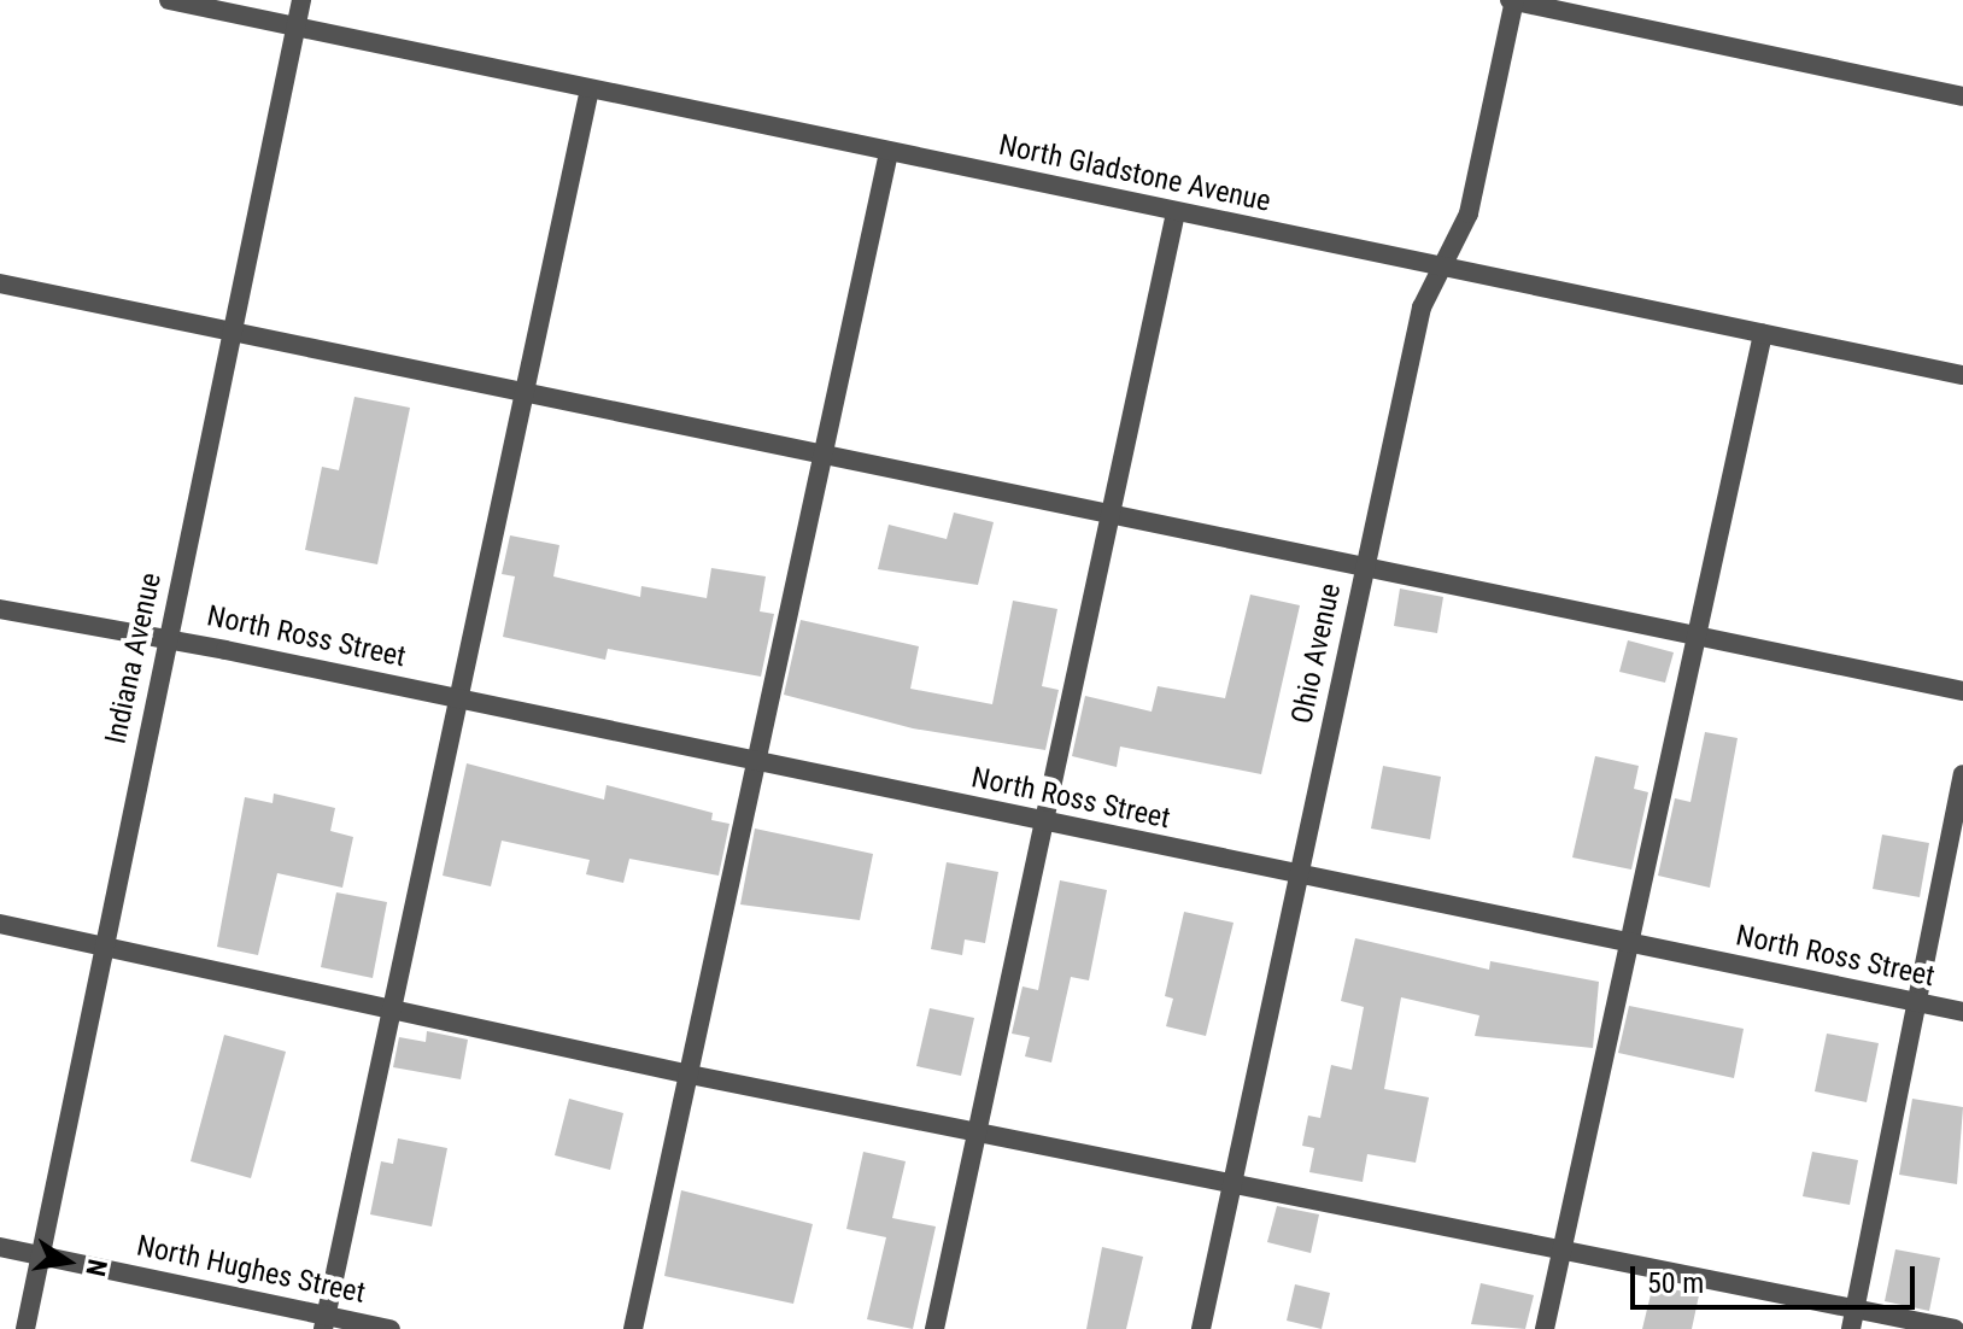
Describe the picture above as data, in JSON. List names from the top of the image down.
{
  "streets": {
    "street": [
      "North Gladstone Avenue",
      "North Ross Street",
      "Ohio Avenue",
      "Indiana Avenue",
      "North Hughes Street"
    ]
  },
  "crossings": [
    ["North Gladstone Avenue", "Ohio Avenue"],
    ["North Gladstone Avenue", "Indiana Avenue"],
    ["North Ross Street", "Ohio Avenue"],
    ["North Ross Street", "Indiana Avenue"],
    ["Indiana Avenue", "North Hughes Street"]
  ],
  "scale_bar": "50 m",
  "north": "right"
}
